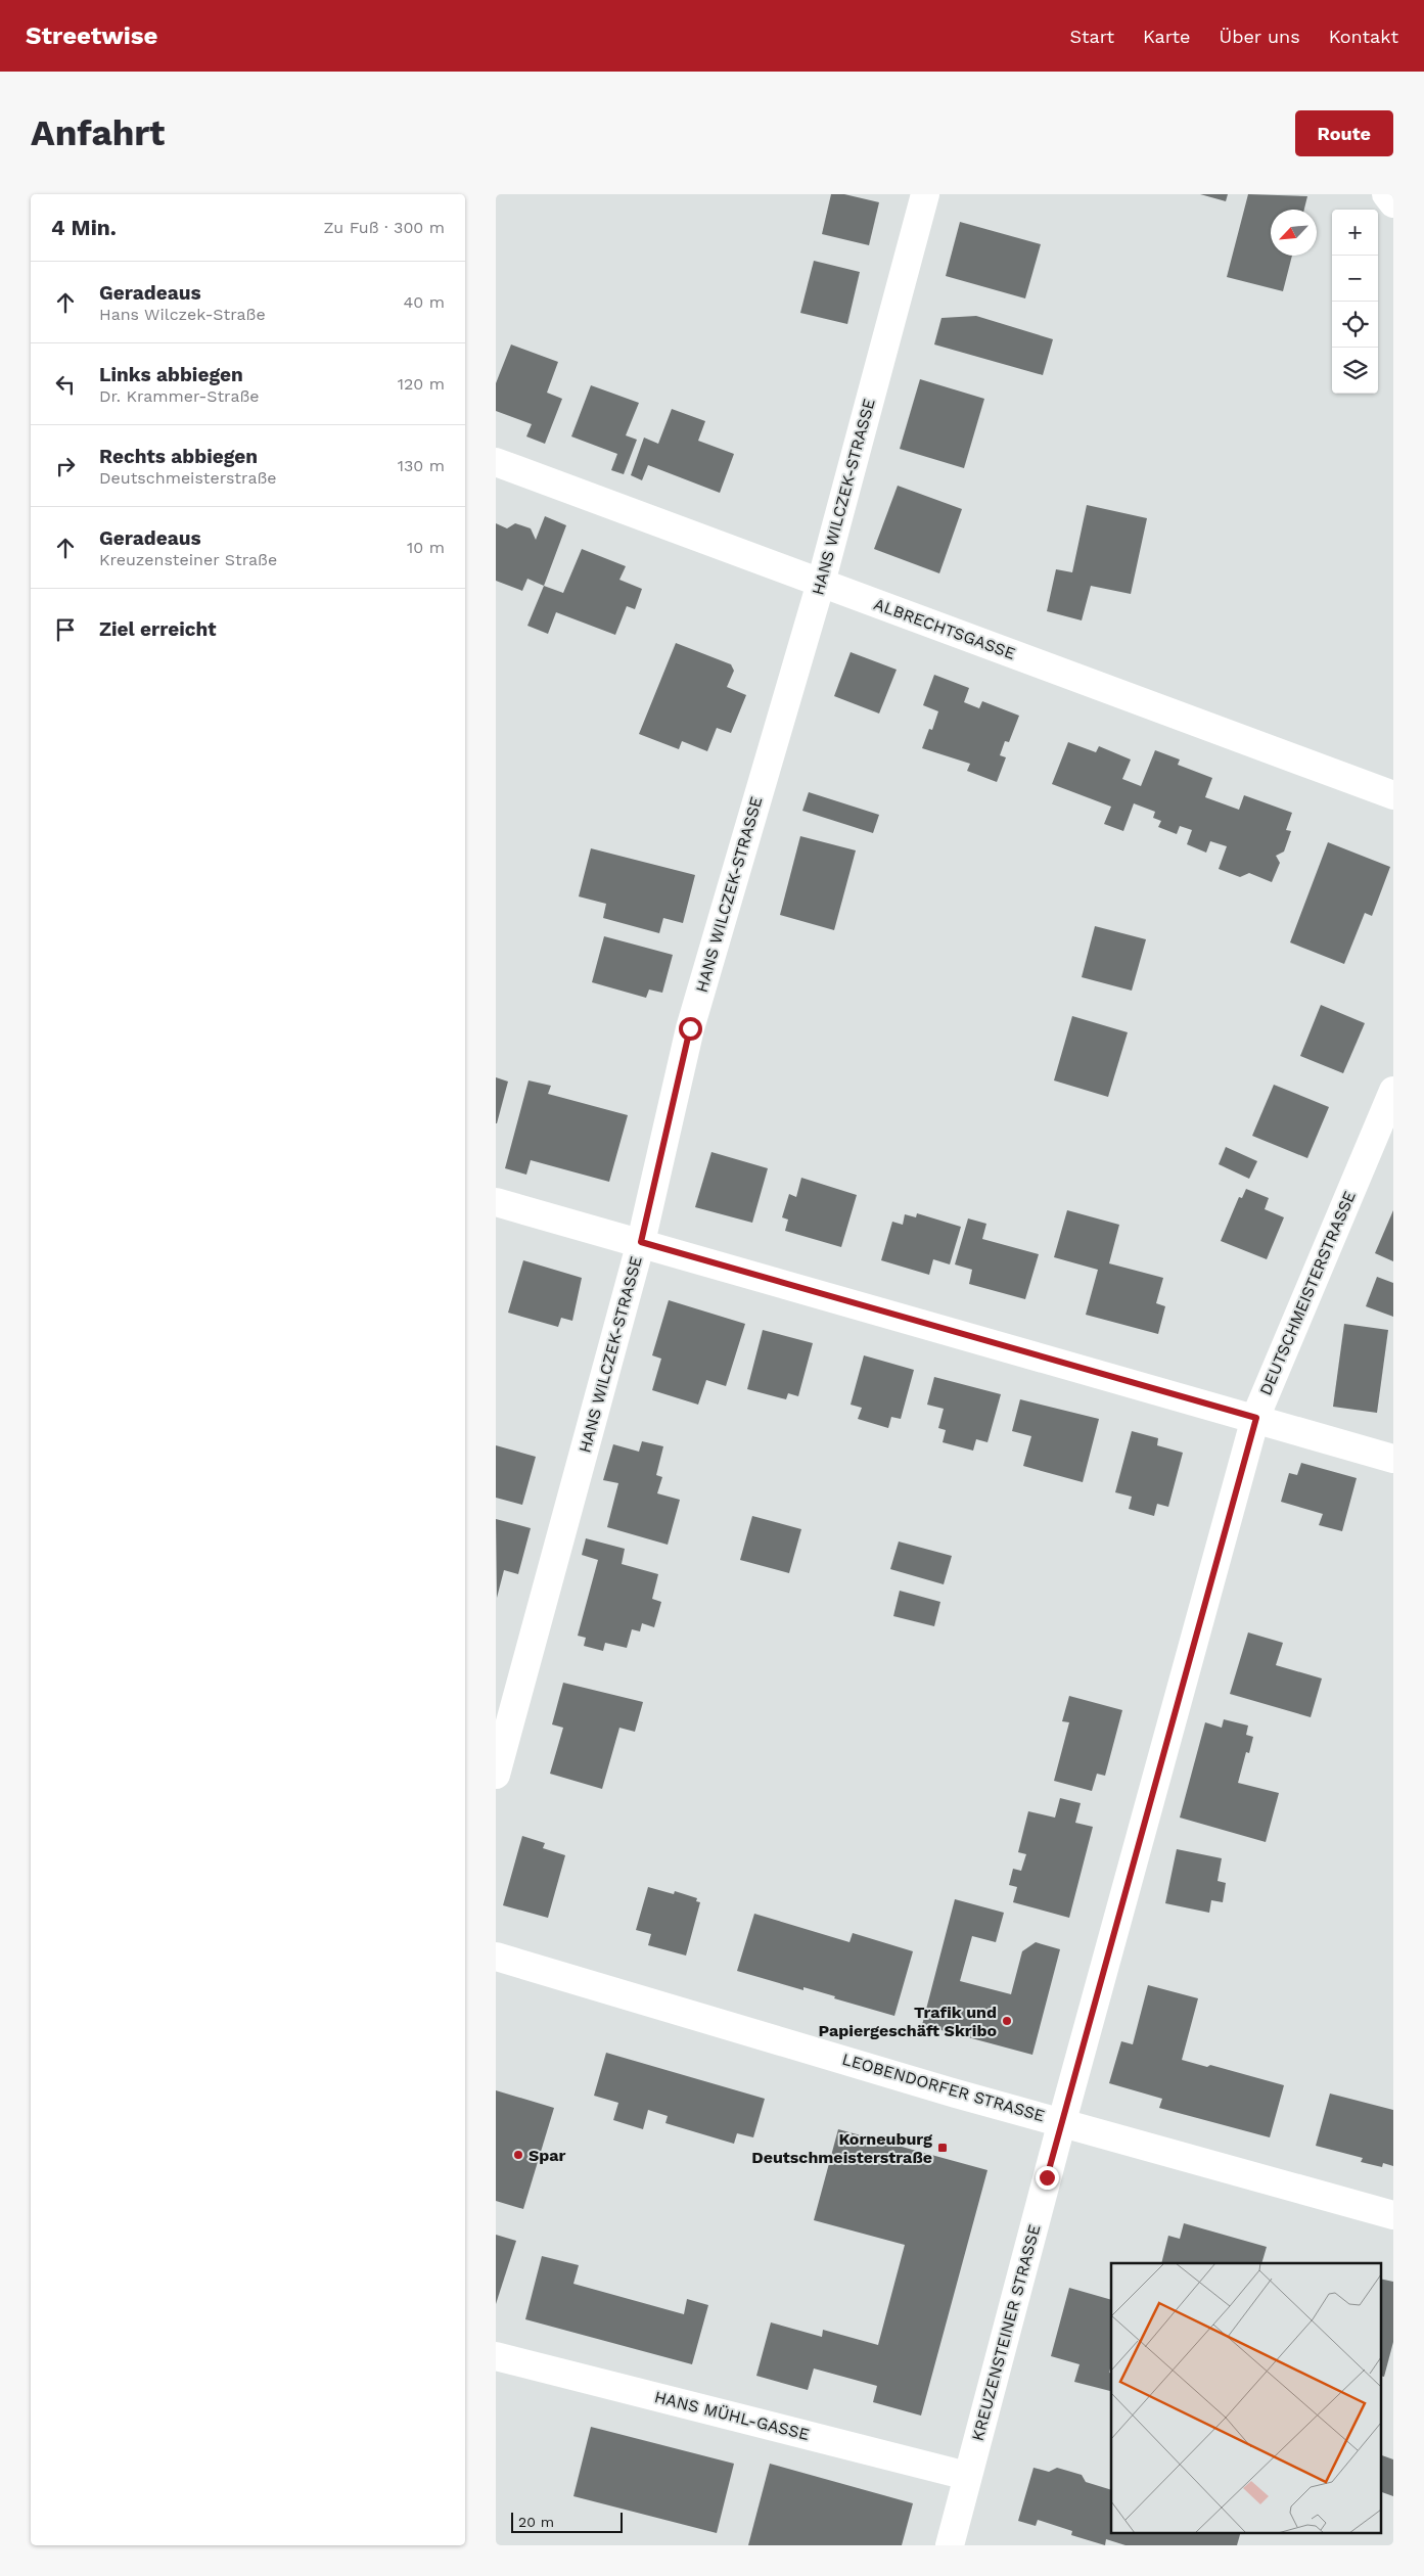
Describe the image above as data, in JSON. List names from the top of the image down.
{
  "streets": {
    "street": [
      "HANS WILCZEK-STRASSE",
      "ALBRECHTSGASSE",
      "DEUTSCHMEISTERSTRASSE",
      "LEOBENDORFER STRASSE",
      "KREUZENSTEINER STRASSE",
      "HANS MÜHL-GASSE"
    ]
  },
  "crossings": [
    ["HANS WILCZEK-STRASSE", "ALBRECHTSGASSE"],
    ["DEUTSCHMEISTERSTRASSE", "LEOBENDORFER STRASSE"],
    ["DEUTSCHMEISTERSTRASSE", "KREUZENSTEINER STRASSE"],
    ["LEOBENDORFER STRASSE", "KREUZENSTEINER STRASSE"],
    ["KREUZENSTEINER STRASSE", "HANS MÜHL-GASSE"]
  ],
  "places": {
    "other": ["Trafik und Papiergeschäft Skribo", "Spar"],
    "transit": ["Korneuburg Deutschmeisterstraße"]
  },
  "scale_bar": "20 m",
  "north": "bottom left",
  "page": {
    "header": "Streetwise",
    "nav": [
      "Start",
      "Karte",
      "Über uns",
      "Kontakt"
    ],
    "buttons": "Route",
    "title": "Anfahrt",
    "heading": ["4 Min.", "Zu Fuß · 300 m"],
    "map_buttons": ["+", "−"],
    "list": [
      ["Geradeaus", "Hans Wilczek-Straße", "40 m"],
      ["Links abbiegen", "Dr. Krammer-Straße", "120 m"],
      ["Rechts abbiegen", "Deutschmeisterstraße", "130 m"],
      ["Geradeaus", "Kreuzensteiner Straße", "10 m"],
      "Ziel erreicht"
    ],
    "scale": "20 m"
  }
}
